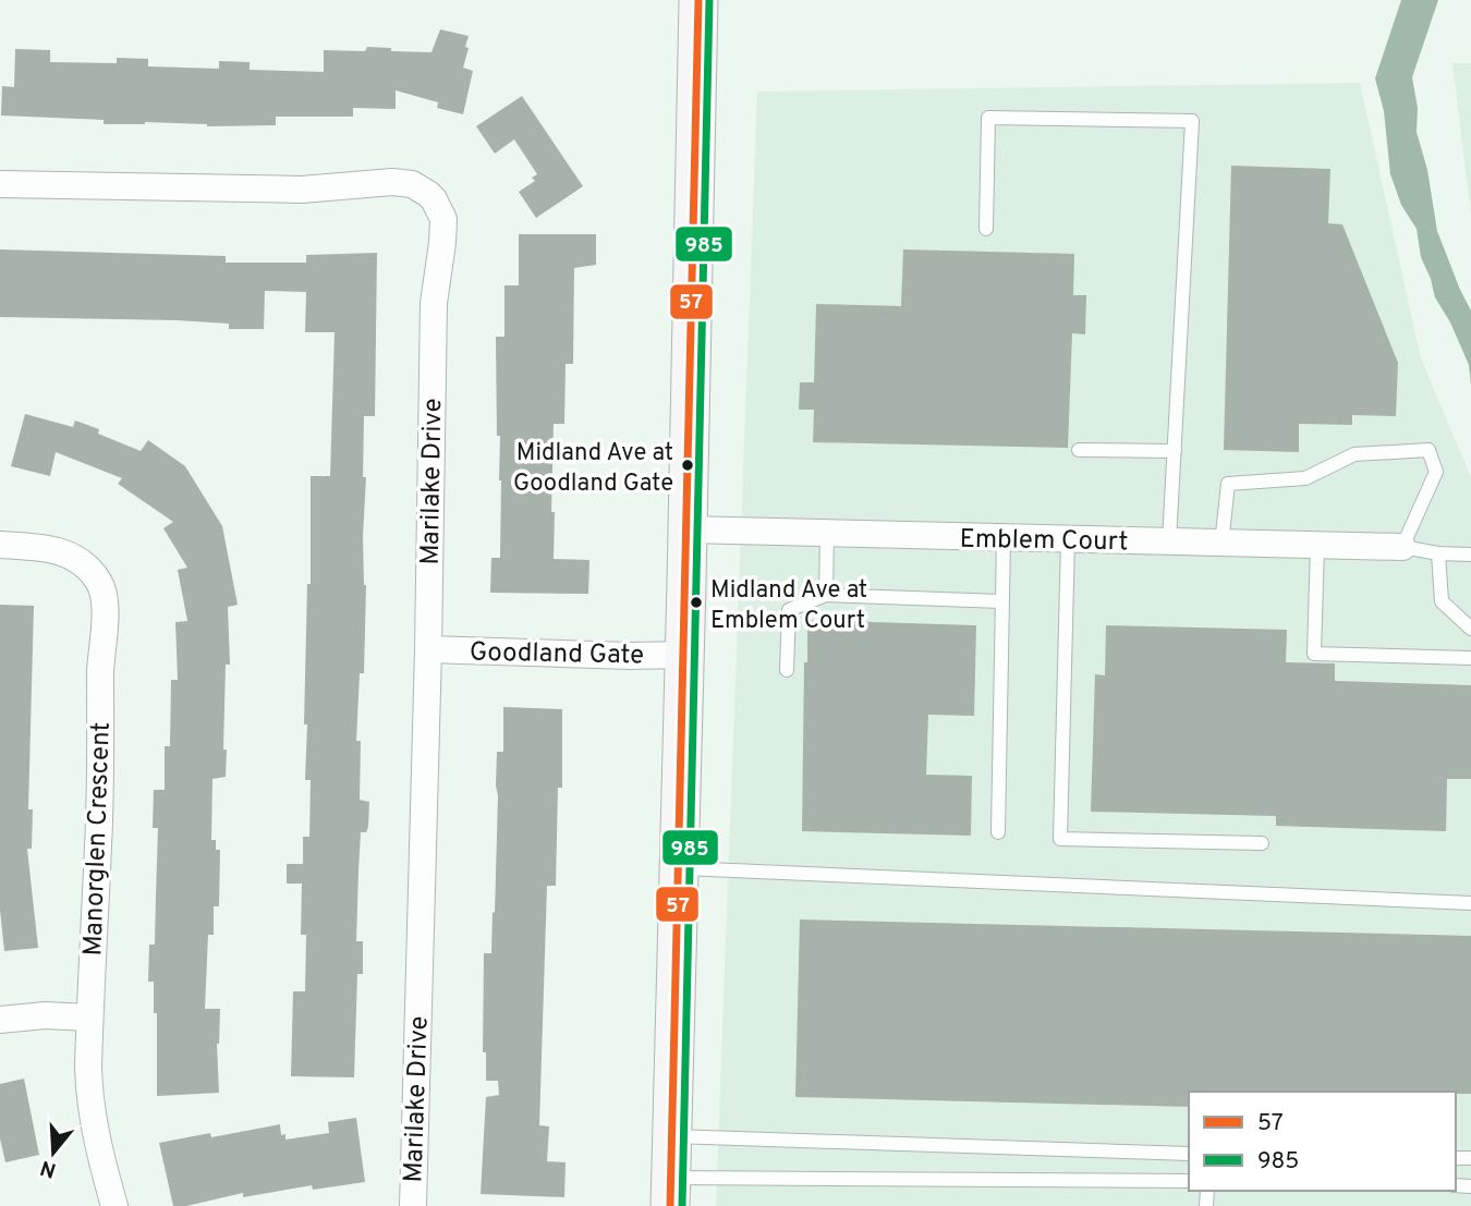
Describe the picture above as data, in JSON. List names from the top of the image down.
{
  "streets": {
    "street": [
      "Marilake Drive",
      "Emblem Court",
      "Goodland Gate",
      "Manorglen Crescent"
    ]
  },
  "crossings": [
    ["Marilake Drive", "Goodland Gate"]
  ],
  "places": ["Midland Ave at Goodland Gate", "Midland Ave at Emblem Court"],
  "lines": ["transit line 57", "transit line 985"],
  "legend": ["57", "985"],
  "north": "bottom"
}
